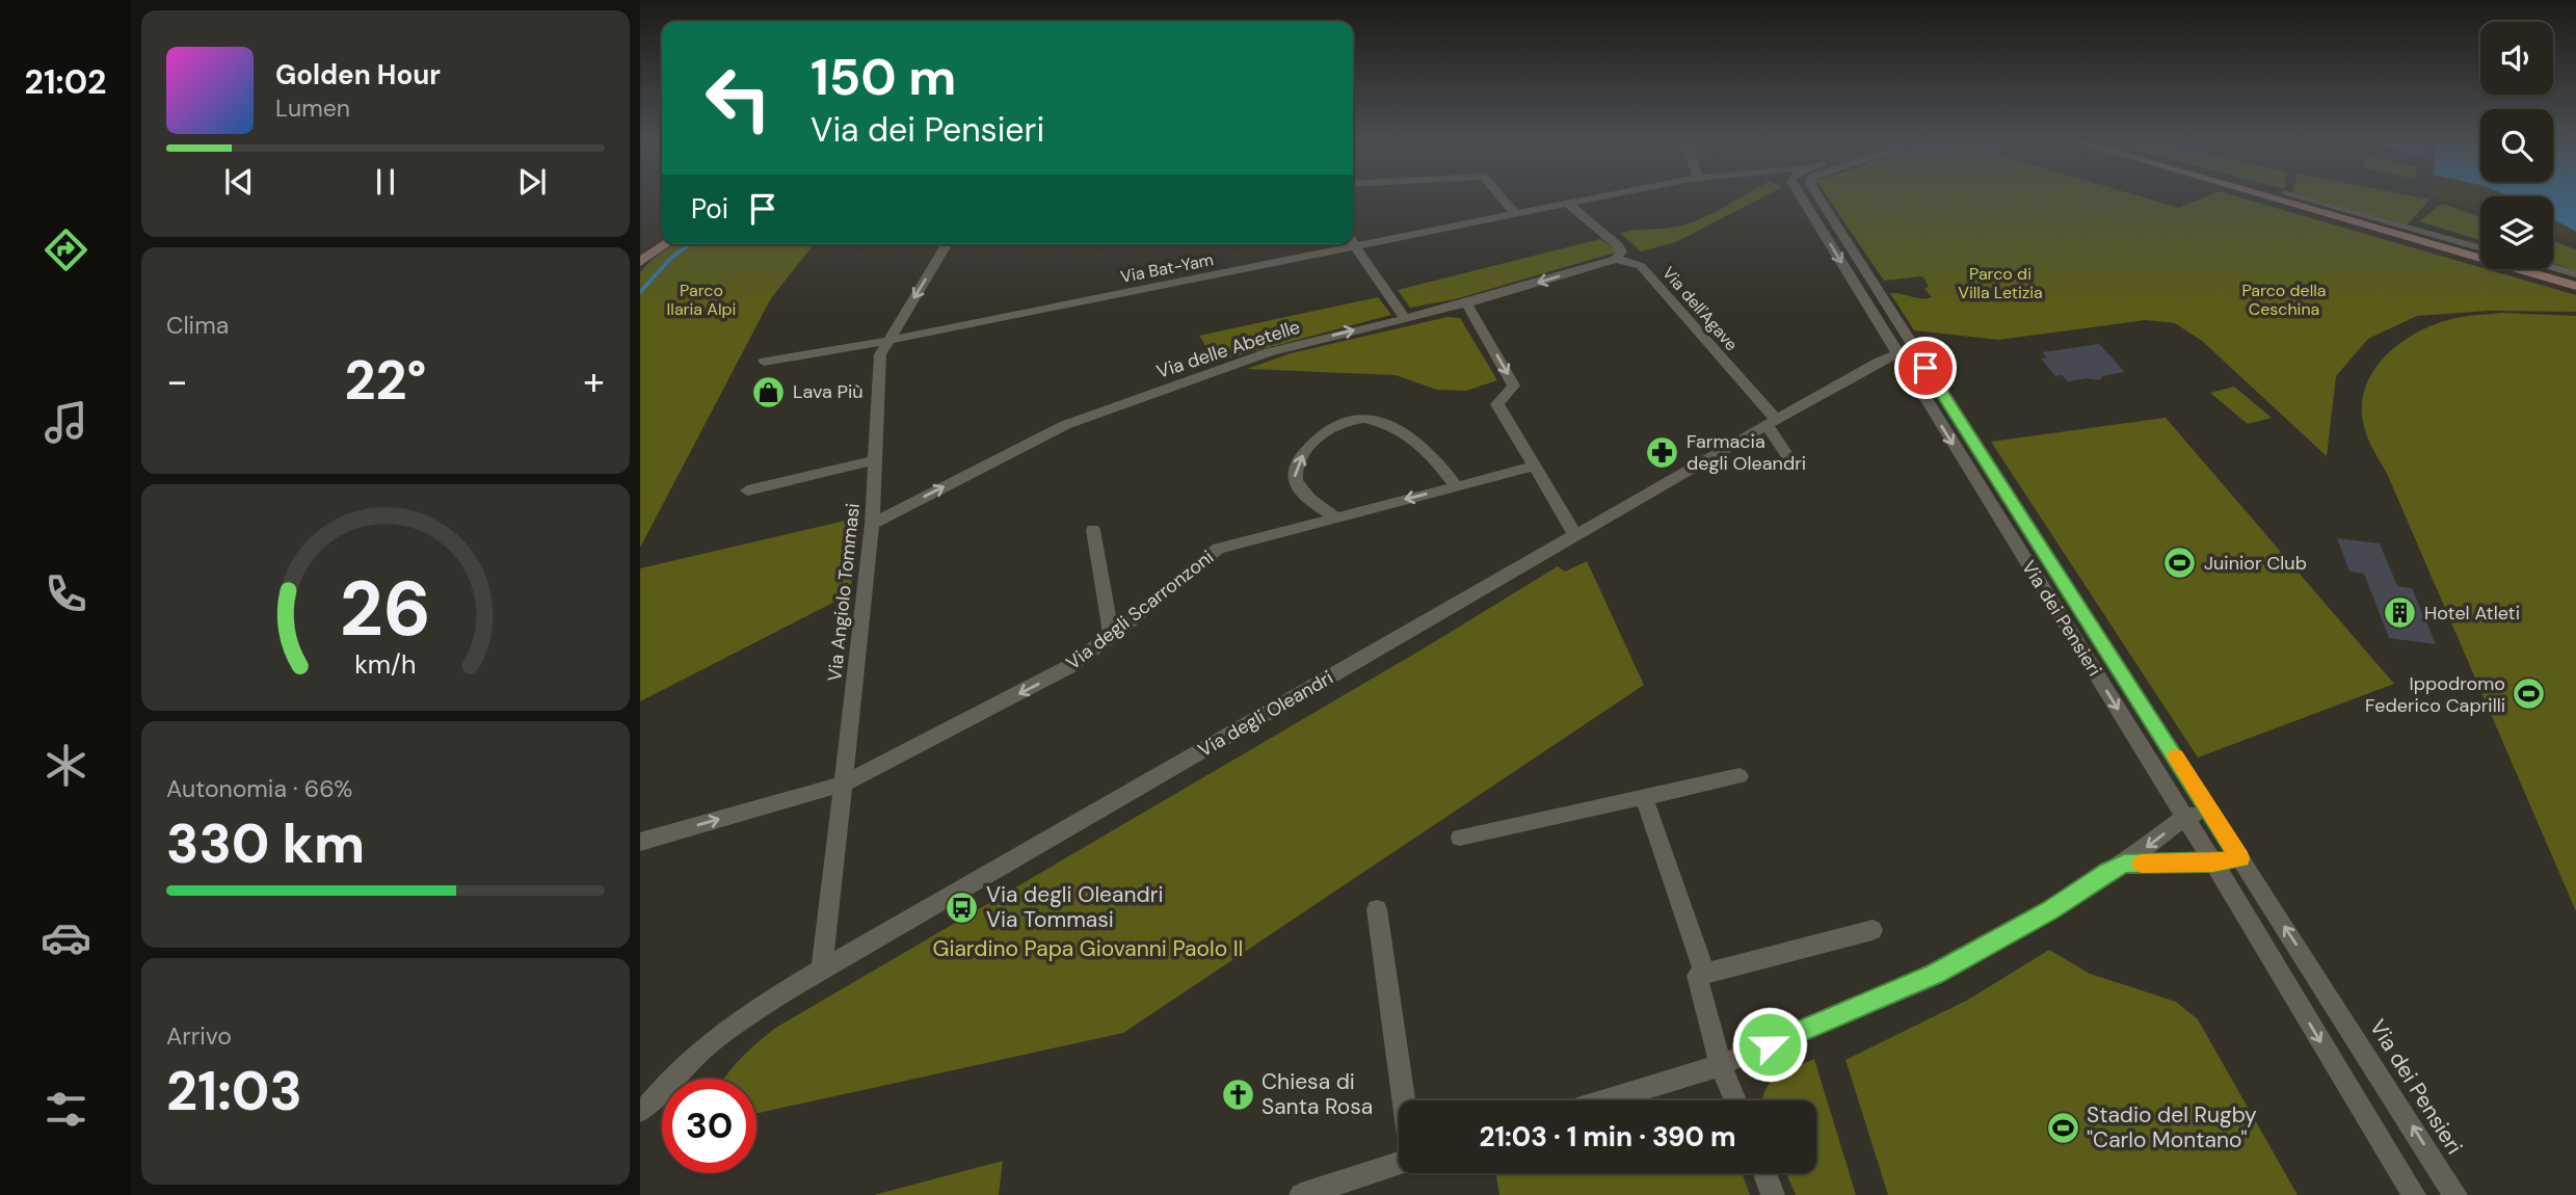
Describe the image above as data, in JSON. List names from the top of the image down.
{
  "streets": {
    "street": [
      "Via Bat-Yam",
      "Via dell'Agave",
      "Via delle Abetelle",
      "Via Angiolo Tommasi",
      "Via degli Scarronzoni",
      "Via dei Pensieri",
      "Via degli Oleandri"
    ]
  },
  "crossings": [
    ["Via Bat-Yam", "Via Angiolo Tommasi"],
    ["Via dell'Agave", "Via delle Abetelle"],
    ["Via dell'Agave", "Via degli Oleandri"],
    ["Via delle Abetelle", "Via Angiolo Tommasi"],
    ["Via Angiolo Tommasi", "Via degli Scarronzoni"],
    ["Via Angiolo Tommasi", "Via degli Oleandri"],
    ["Via dei Pensieri", "Via degli Oleandri"]
  ],
  "parks": [
    "Parco di Villa Letizia",
    "Parco Ilaria Alpi",
    "Parco della Ceschina",
    "Giardino Papa Giovanni Paolo II"
  ],
  "places": {
    "shop": ["Lava Più"],
    "pharmacy": ["Farmacia degli Oleandri"],
    "sports": ["Juinior Club", "Ippodromo Federico Caprilli", "Stadio del Rugby \"Carlo Montano\""],
    "building": ["Hotel Atleti"],
    "bus stop": ["Via degli Oleandri Via Tommasi"],
    "church": ["Chiesa di Santa Rosa"]
  },
  "page": {
    "tabs": "21:02",
    "turn": ["150 m", "Via dei Pensieri"],
    "song": ["Golden Hour", "Lumen"],
    "then": "Poi",
    "tile": [
      "Clima",
      ["Autonomia · 66%", "330 km"],
      ["Arrivo", "21:03"]
    ],
    "heat": ["−", "22°", "+"],
    "limit": "30",
    "trip": "21:03 · 1 min · 390 m",
    "gauge": ["26", "km/h"]
  }
}
